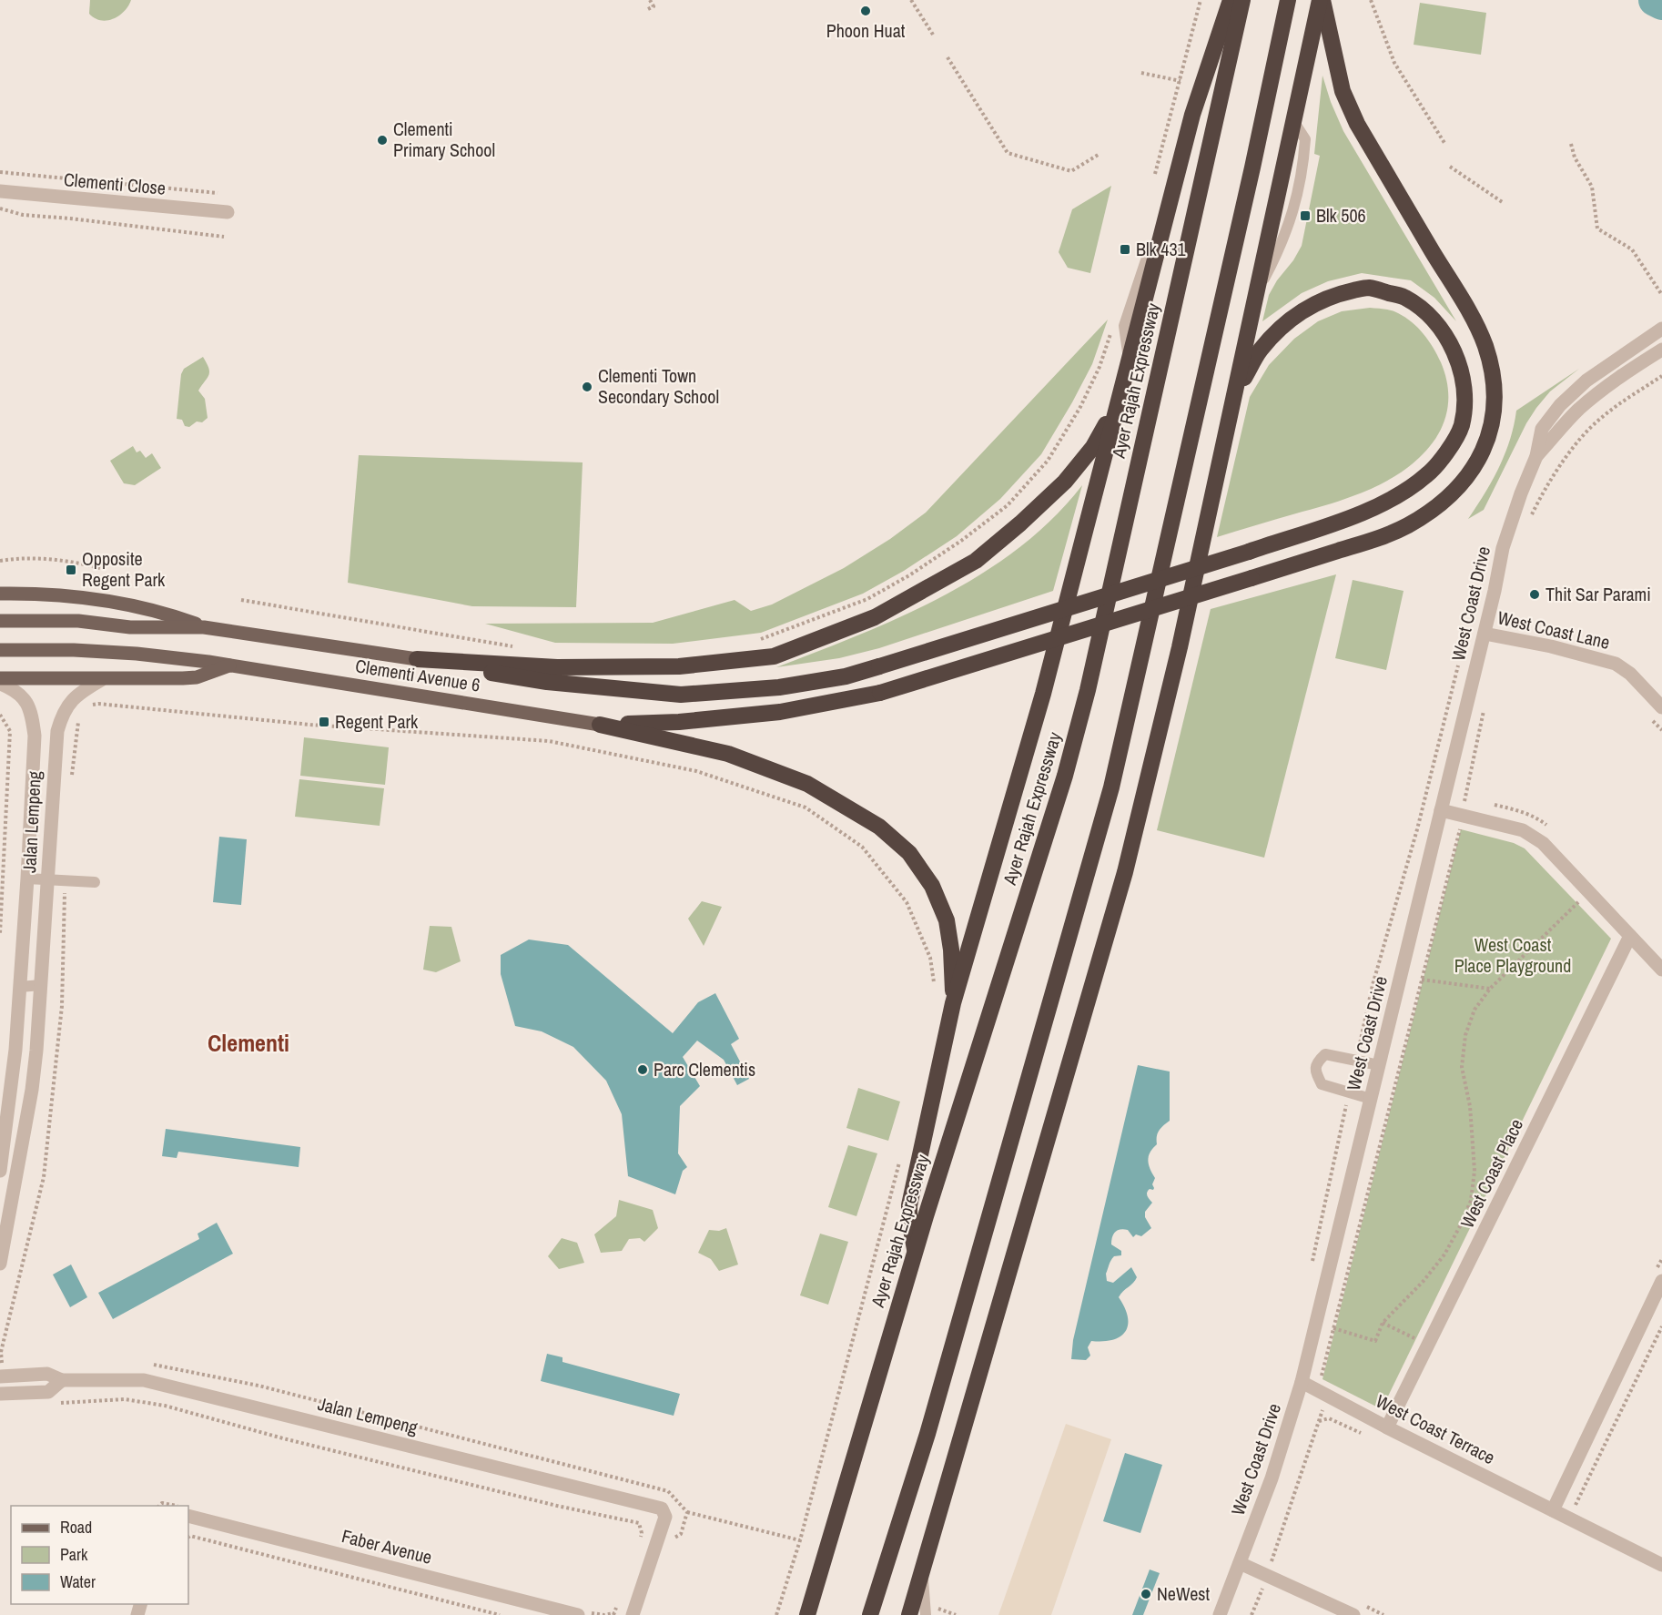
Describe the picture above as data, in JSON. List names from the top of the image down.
{
  "streets": {
    "highway": ["Ayer Rajah Expressway"],
    "main road": ["Clementi Avenue 6"],
    "street": [
      "Clementi Close",
      "West Coast Drive",
      "West Coast Lane",
      "Jalan Lempeng",
      "West Coast Place",
      "West Coast Terrace",
      "Faber Avenue"
    ]
  },
  "crossings": [
    ["West Coast Drive", "West Coast Lane"],
    ["West Coast Drive", "West Coast Terrace"],
    ["Clementi Avenue 6", "Jalan Lempeng"],
    ["West Coast Place", "West Coast Terrace"]
  ],
  "districts": ["Clementi"],
  "parks": ["West Coast Place Playground"],
  "places": {
    "other": [
      "Phoon Huat",
      "Clementi Primary School",
      "Clementi Town Secondary School",
      "Thit Sar Parami",
      "Parc Clementis",
      "NeWest"
    ],
    "transit": [
      "Blk 506",
      "Blk 431",
      "Opposite Regent Park",
      "Regent Park"
    ]
  },
  "legend": ["Road", "Park", "Water"]
}
